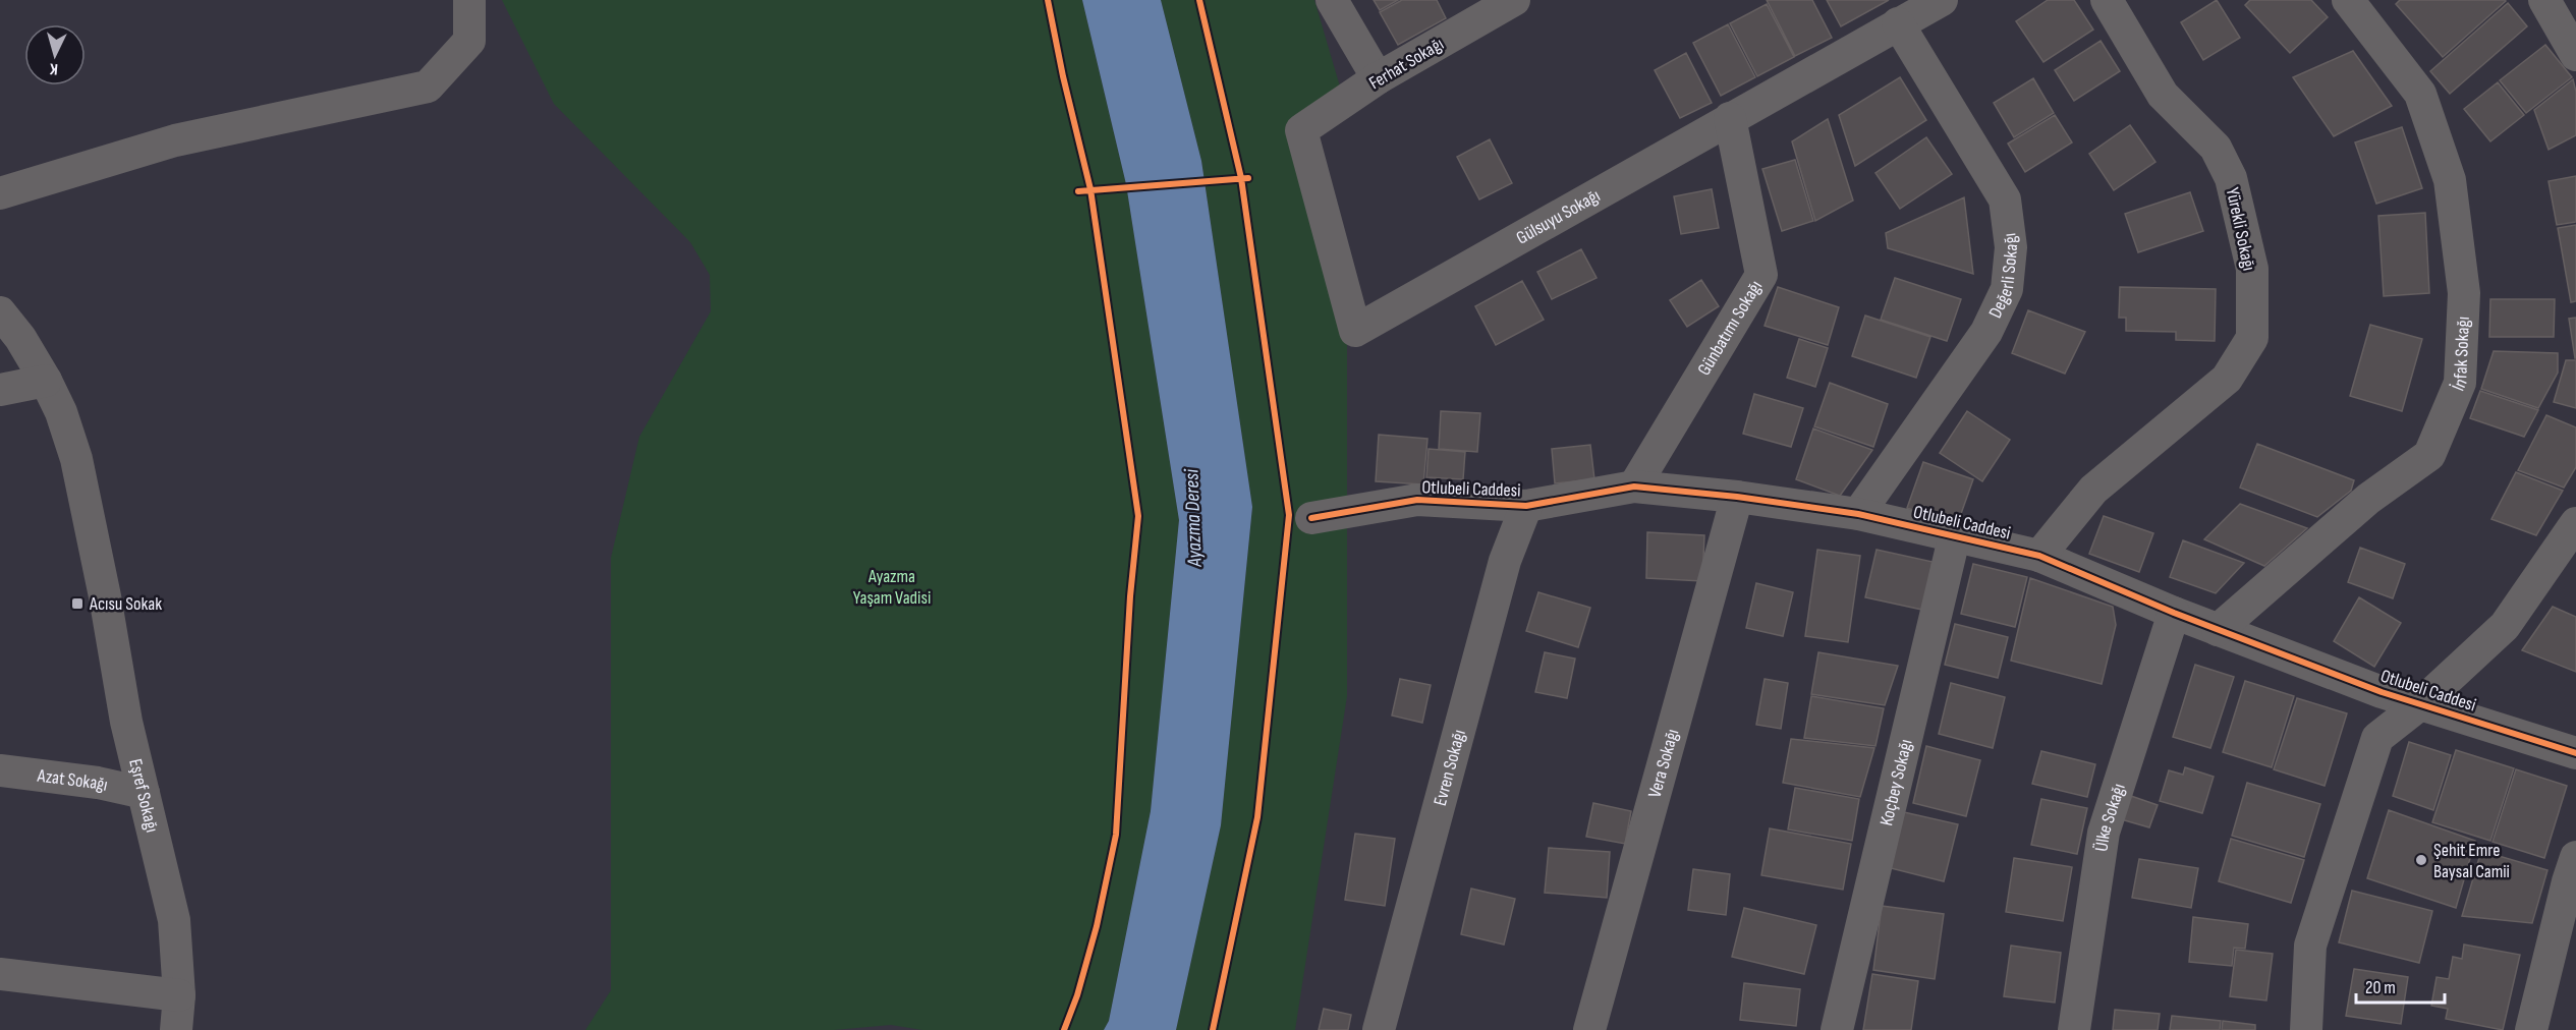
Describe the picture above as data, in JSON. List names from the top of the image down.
{
  "streets": {
    "street": [
      "Ferhat Sokağı",
      "Gülsuyu Sokağı",
      "Yürekli Sokağı",
      "Değerli Sokağı",
      "Günbatımı Sokağı",
      "İnfak Sokağı",
      "Otlubeli Caddesi",
      "Vera Sokağı",
      "Evren Sokağı",
      "Azat Sokağı",
      "Koçbey Sokağı",
      "Eşref Sokağı",
      "Ülke Sokağı"
    ]
  },
  "crossings": [
    ["Ferhat Sokağı", "Gülsuyu Sokağı"],
    ["Gülsuyu Sokağı", "Değerli Sokağı"],
    ["Gülsuyu Sokağı", "Günbatımı Sokağı"],
    ["Yürekli Sokağı", "Otlubeli Caddesi"],
    ["Değerli Sokağı", "Otlubeli Caddesi"],
    ["Günbatımı Sokağı", "Otlubeli Caddesi"],
    ["İnfak Sokağı", "Otlubeli Caddesi"],
    ["Otlubeli Caddesi", "Vera Sokağı"],
    ["Otlubeli Caddesi", "Evren Sokağı"],
    ["Otlubeli Caddesi", "Koçbey Sokağı"],
    ["Otlubeli Caddesi", "Ülke Sokağı"],
    ["Azat Sokağı", "Eşref Sokağı"]
  ],
  "water": ["Ayazma Deresi"],
  "parks": ["Ayazma Yaşam Vadisi"],
  "places": {
    "transit": ["Acısu Sokak"],
    "other": ["Şehit Emre Baysal Camii"]
  },
  "scale_bar": "20 m",
  "north": "bottom"
}
